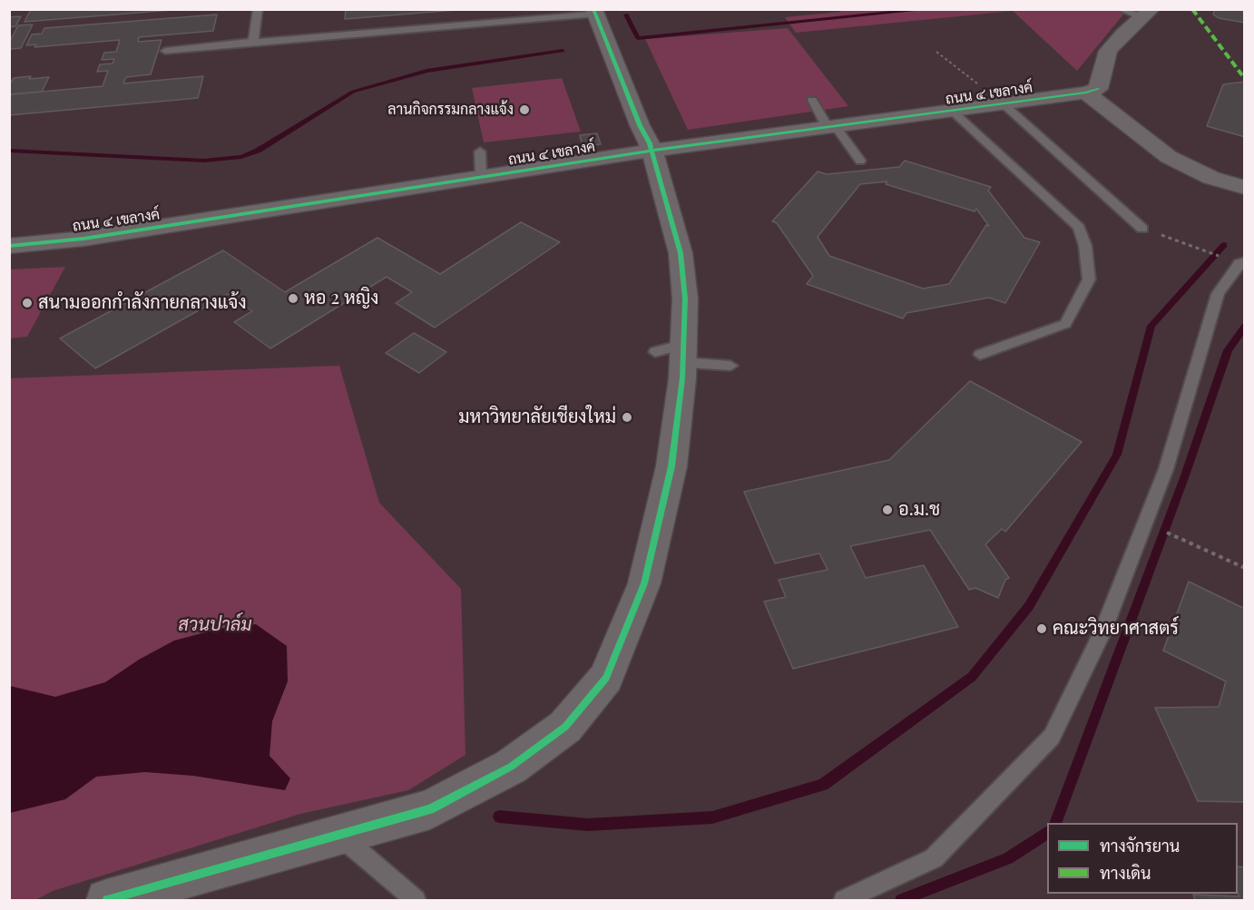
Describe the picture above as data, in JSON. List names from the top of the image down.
{
  "streets": {
    "cycle path": ["ถนน ๔ เขลางค์"]
  },
  "parks": ["สวนปาล์ม"],
  "places": [
    "ลานกิจกรรมกลางแจ้ง",
    "หอ 2 หญิง",
    "สนามออกกำลังกายกลางแจ้ง",
    "มหาวิทยาลัยเชียงใหม่",
    "อ.ม.ช",
    "คณะวิทยาศาสตร์"
  ],
  "legend": ["ทางจักรยาน", "ทางเดิน"]
}
